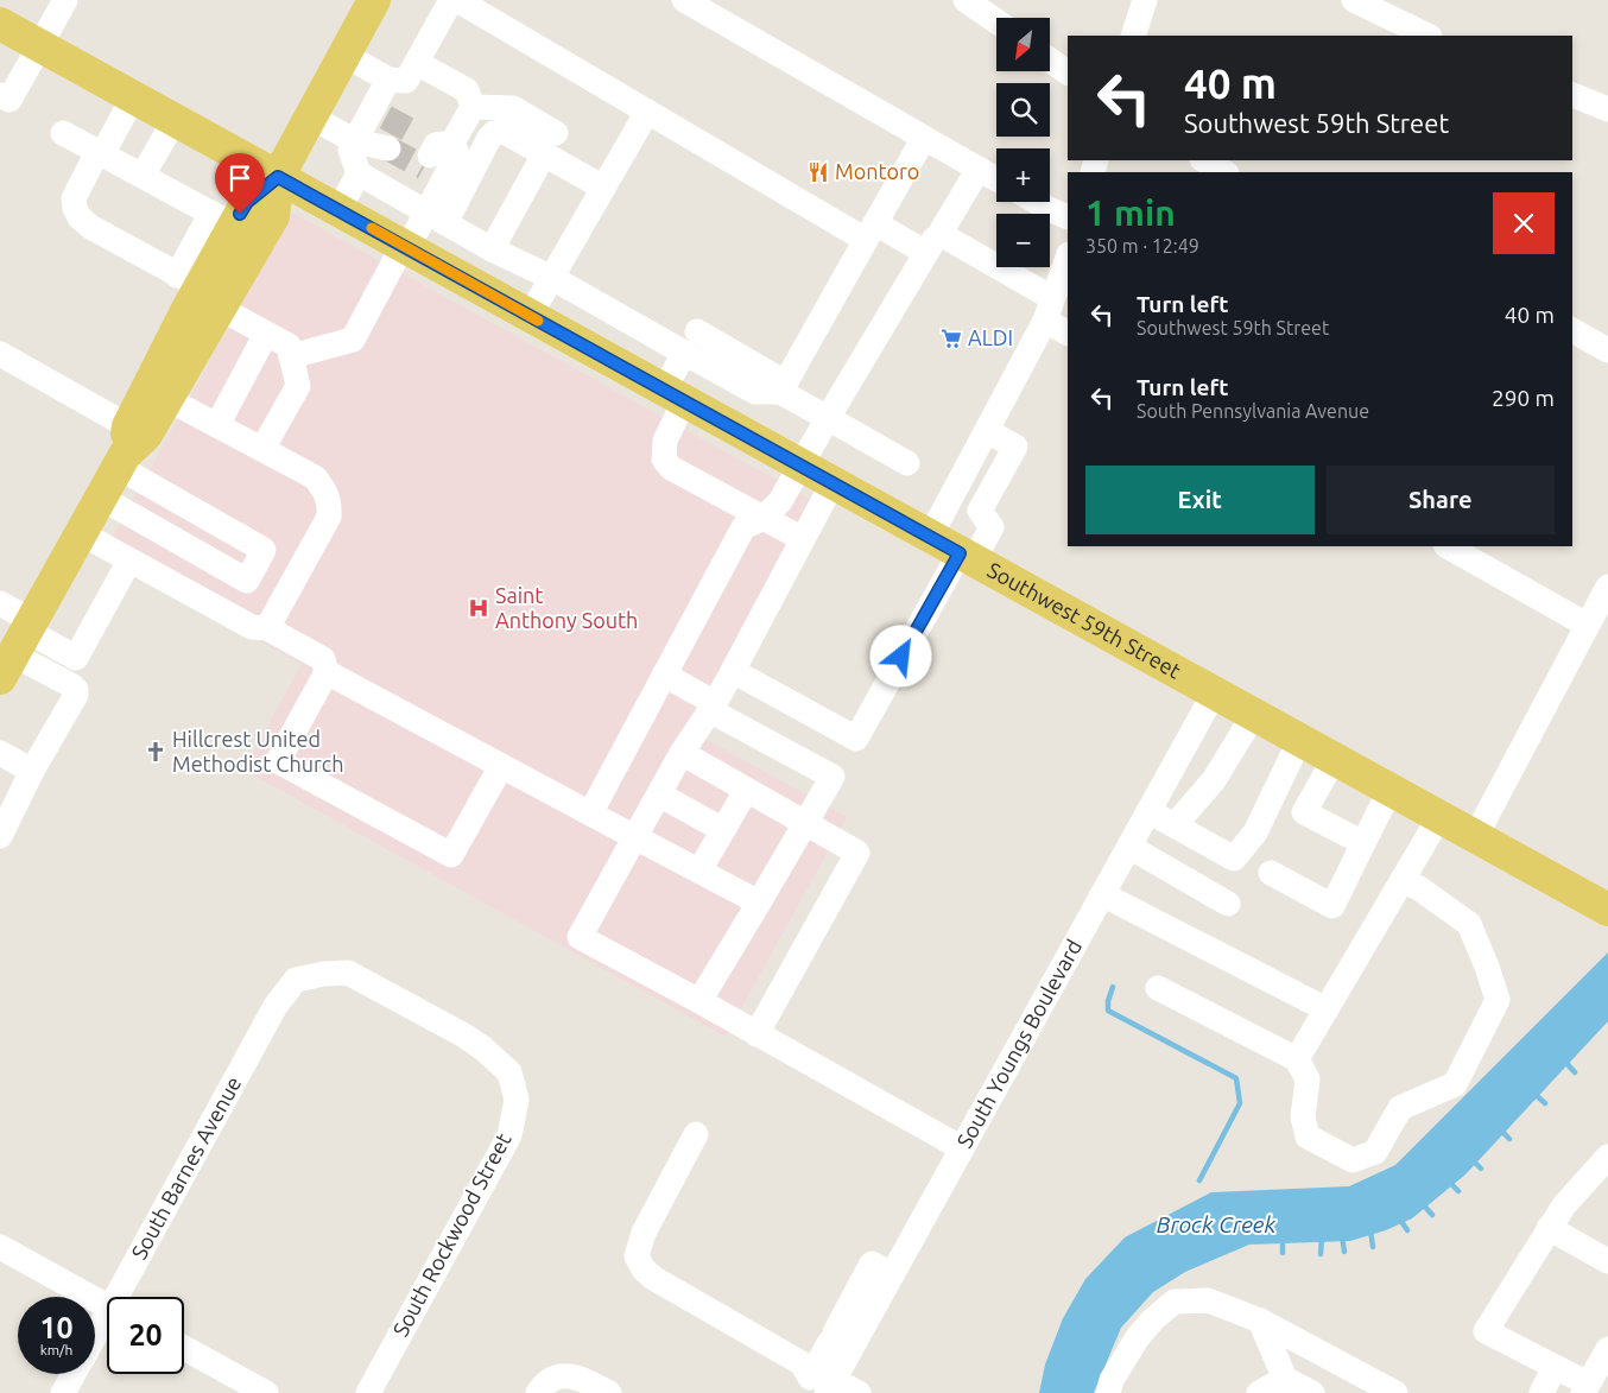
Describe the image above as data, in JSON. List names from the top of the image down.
{
  "streets": {
    "main road": ["Southwest 59th Street"],
    "street": ["South Youngs Boulevard", "South Barnes Avenue", "South Rockwood Street"]
  },
  "crossings": [
    ["Southwest 59th Street", "South Youngs Boulevard"],
    ["South Barnes Avenue", "South Rockwood Street"]
  ],
  "water": ["Brock Creek"],
  "places": {
    "restaurant": ["Montoro"],
    "supermarket": ["ALDI"],
    "hospital": ["Saint Anthony South"],
    "church": ["Hillcrest United Methodist Church"]
  },
  "north": "bottom left",
  "page": {
    "map_buttons": ["+", "−"],
    "turn": ["40 m", "Southwest 59th Street"],
    "heading": ["1 min", "350 m · 12:49"],
    "list": [
      {
        "name": "Turn left",
        "note": "Southwest 59th Street",
        "value": "40 m"
      },
      {
        "name": "Turn left",
        "note": "South Pennsylvania Avenue",
        "value": "290 m"
      }
    ],
    "buttons": ["Exit", "Share"],
    "speed": "10 km/h",
    "limit": "20"
  }
}
